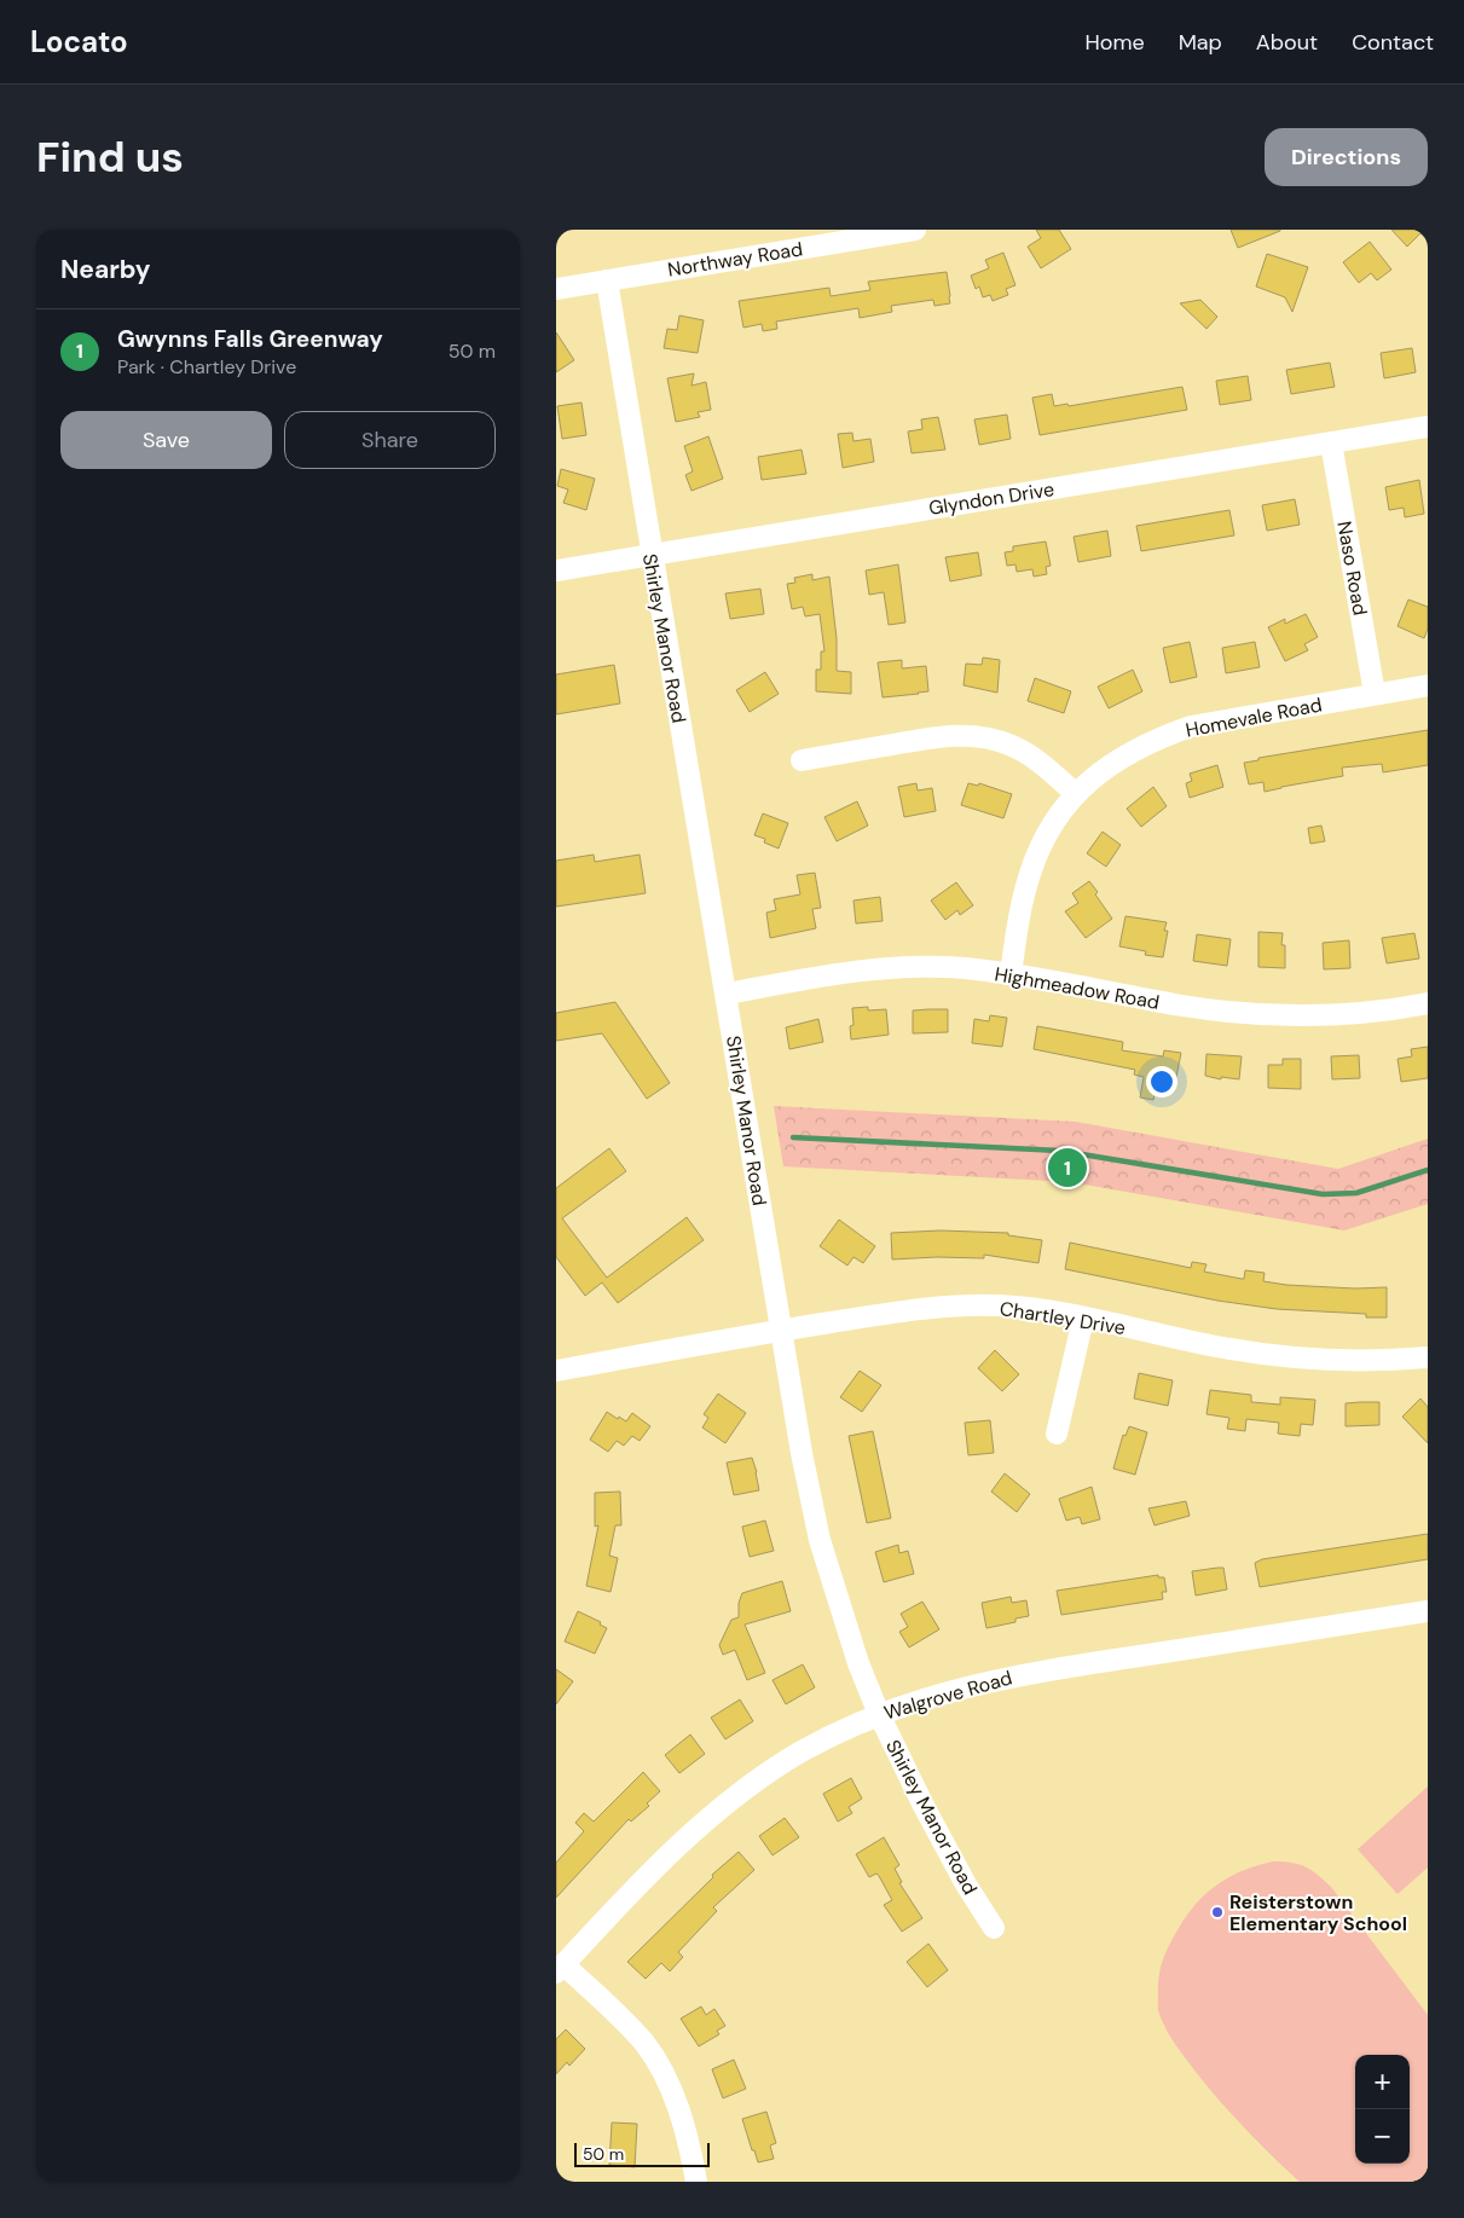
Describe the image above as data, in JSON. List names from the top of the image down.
{
  "streets": {
    "street": [
      "Northway Road",
      "Glyndon Drive",
      "Naso Road",
      "Shirley Manor Road",
      "Homevale Road",
      "Highmeadow Road",
      "Chartley Drive",
      "Walgrove Road"
    ]
  },
  "crossings": [
    ["Northway Road", "Shirley Manor Road"],
    ["Glyndon Drive", "Naso Road"],
    ["Glyndon Drive", "Shirley Manor Road"],
    ["Naso Road", "Homevale Road"],
    ["Shirley Manor Road", "Highmeadow Road"],
    ["Shirley Manor Road", "Chartley Drive"],
    ["Shirley Manor Road", "Walgrove Road"],
    ["Homevale Road", "Highmeadow Road"]
  ],
  "places": ["Reisterstown Elementary School"],
  "scale_bar": "50 m",
  "page": {
    "header": "Locato",
    "nav": [
      "Home",
      "Map",
      "About",
      "Contact"
    ],
    "buttons": [
      "Directions",
      ["Save", "Share"]
    ],
    "title": "Find us",
    "heading": "Nearby",
    "list": [
      {
        "mark": "1",
        "name": "Gwynns Falls Greenway",
        "note": "Park · Chartley Drive",
        "value": "50 m"
      }
    ],
    "pins": "1",
    "map_buttons": ["+", "−"],
    "scale": "50 m"
  }
}
